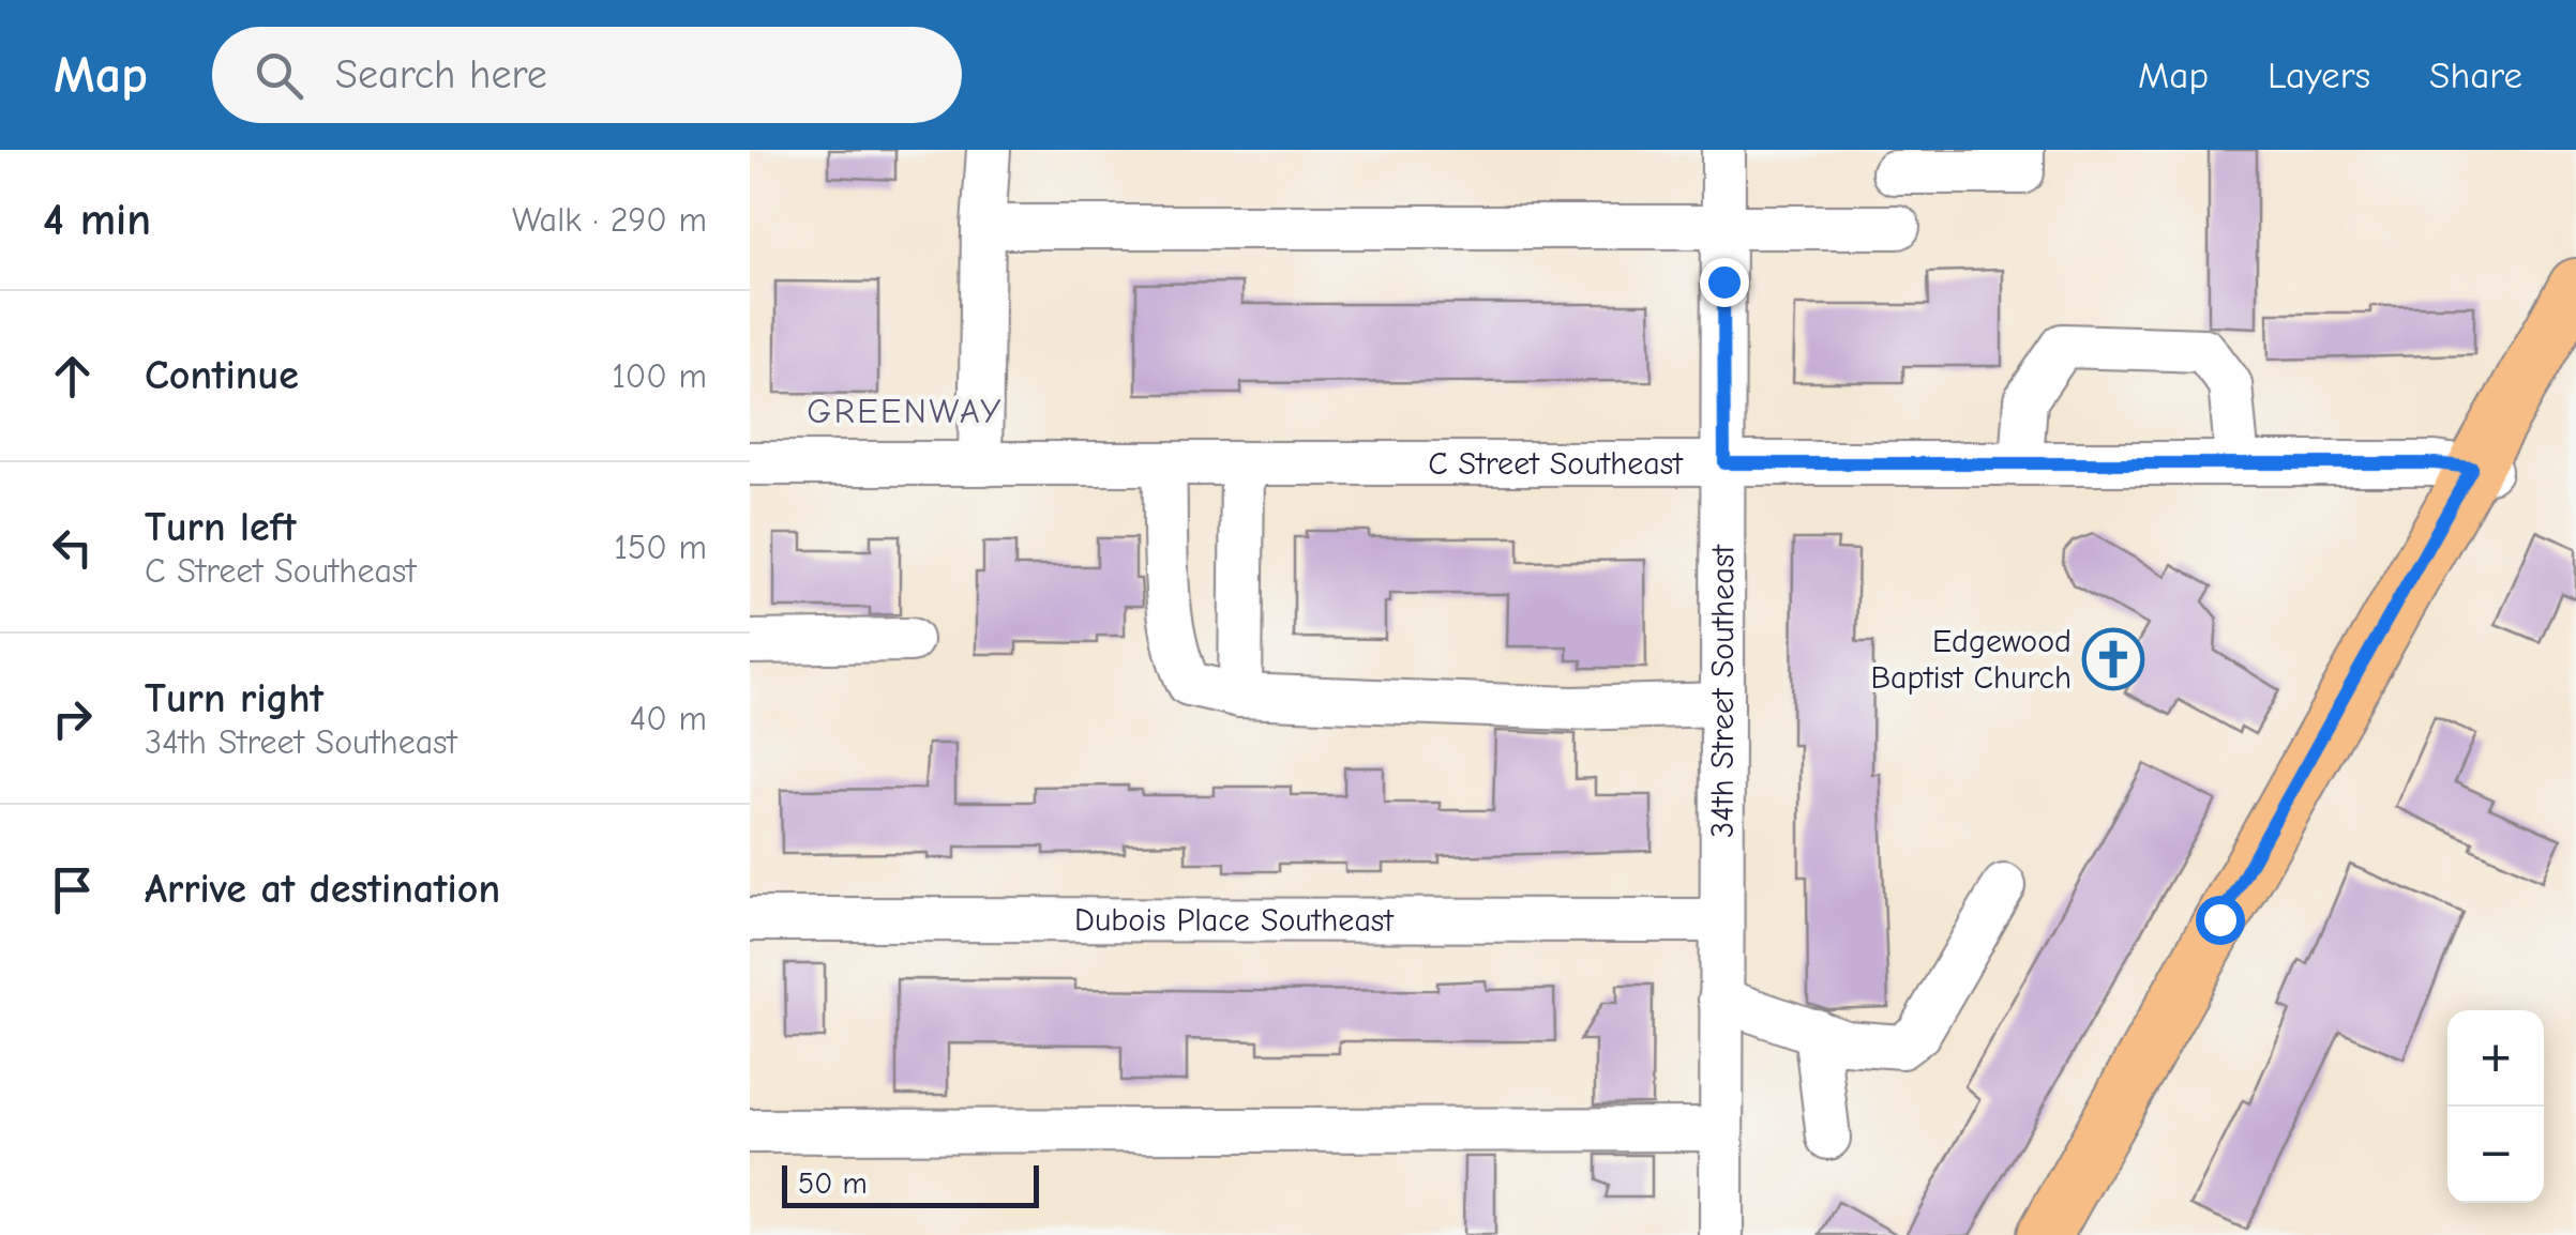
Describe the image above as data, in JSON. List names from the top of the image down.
{
  "streets": {
    "street": ["C Street Southeast", "34th Street Southeast", "Dubois Place Southeast"]
  },
  "crossings": [
    ["C Street Southeast", "34th Street Southeast"],
    ["34th Street Southeast", "Dubois Place Southeast"]
  ],
  "districts": ["GREENWAY"],
  "places": {
    "church": ["Edgewood Baptist Church"]
  },
  "scale_bar": "50 m",
  "page": {
    "header": "Map",
    "search": "Search here",
    "nav": ["Map", "Layers", "Share"],
    "heading": ["4 min", "Walk · 290 m"],
    "list": [
      ["Continue", "100 m"],
      ["Turn left", "C Street Southeast", "150 m"],
      ["Turn right", "34th Street Southeast", "40 m"],
      "Arrive at destination"
    ],
    "map_buttons": ["+", "−"],
    "scale": "50 m"
  }
}
